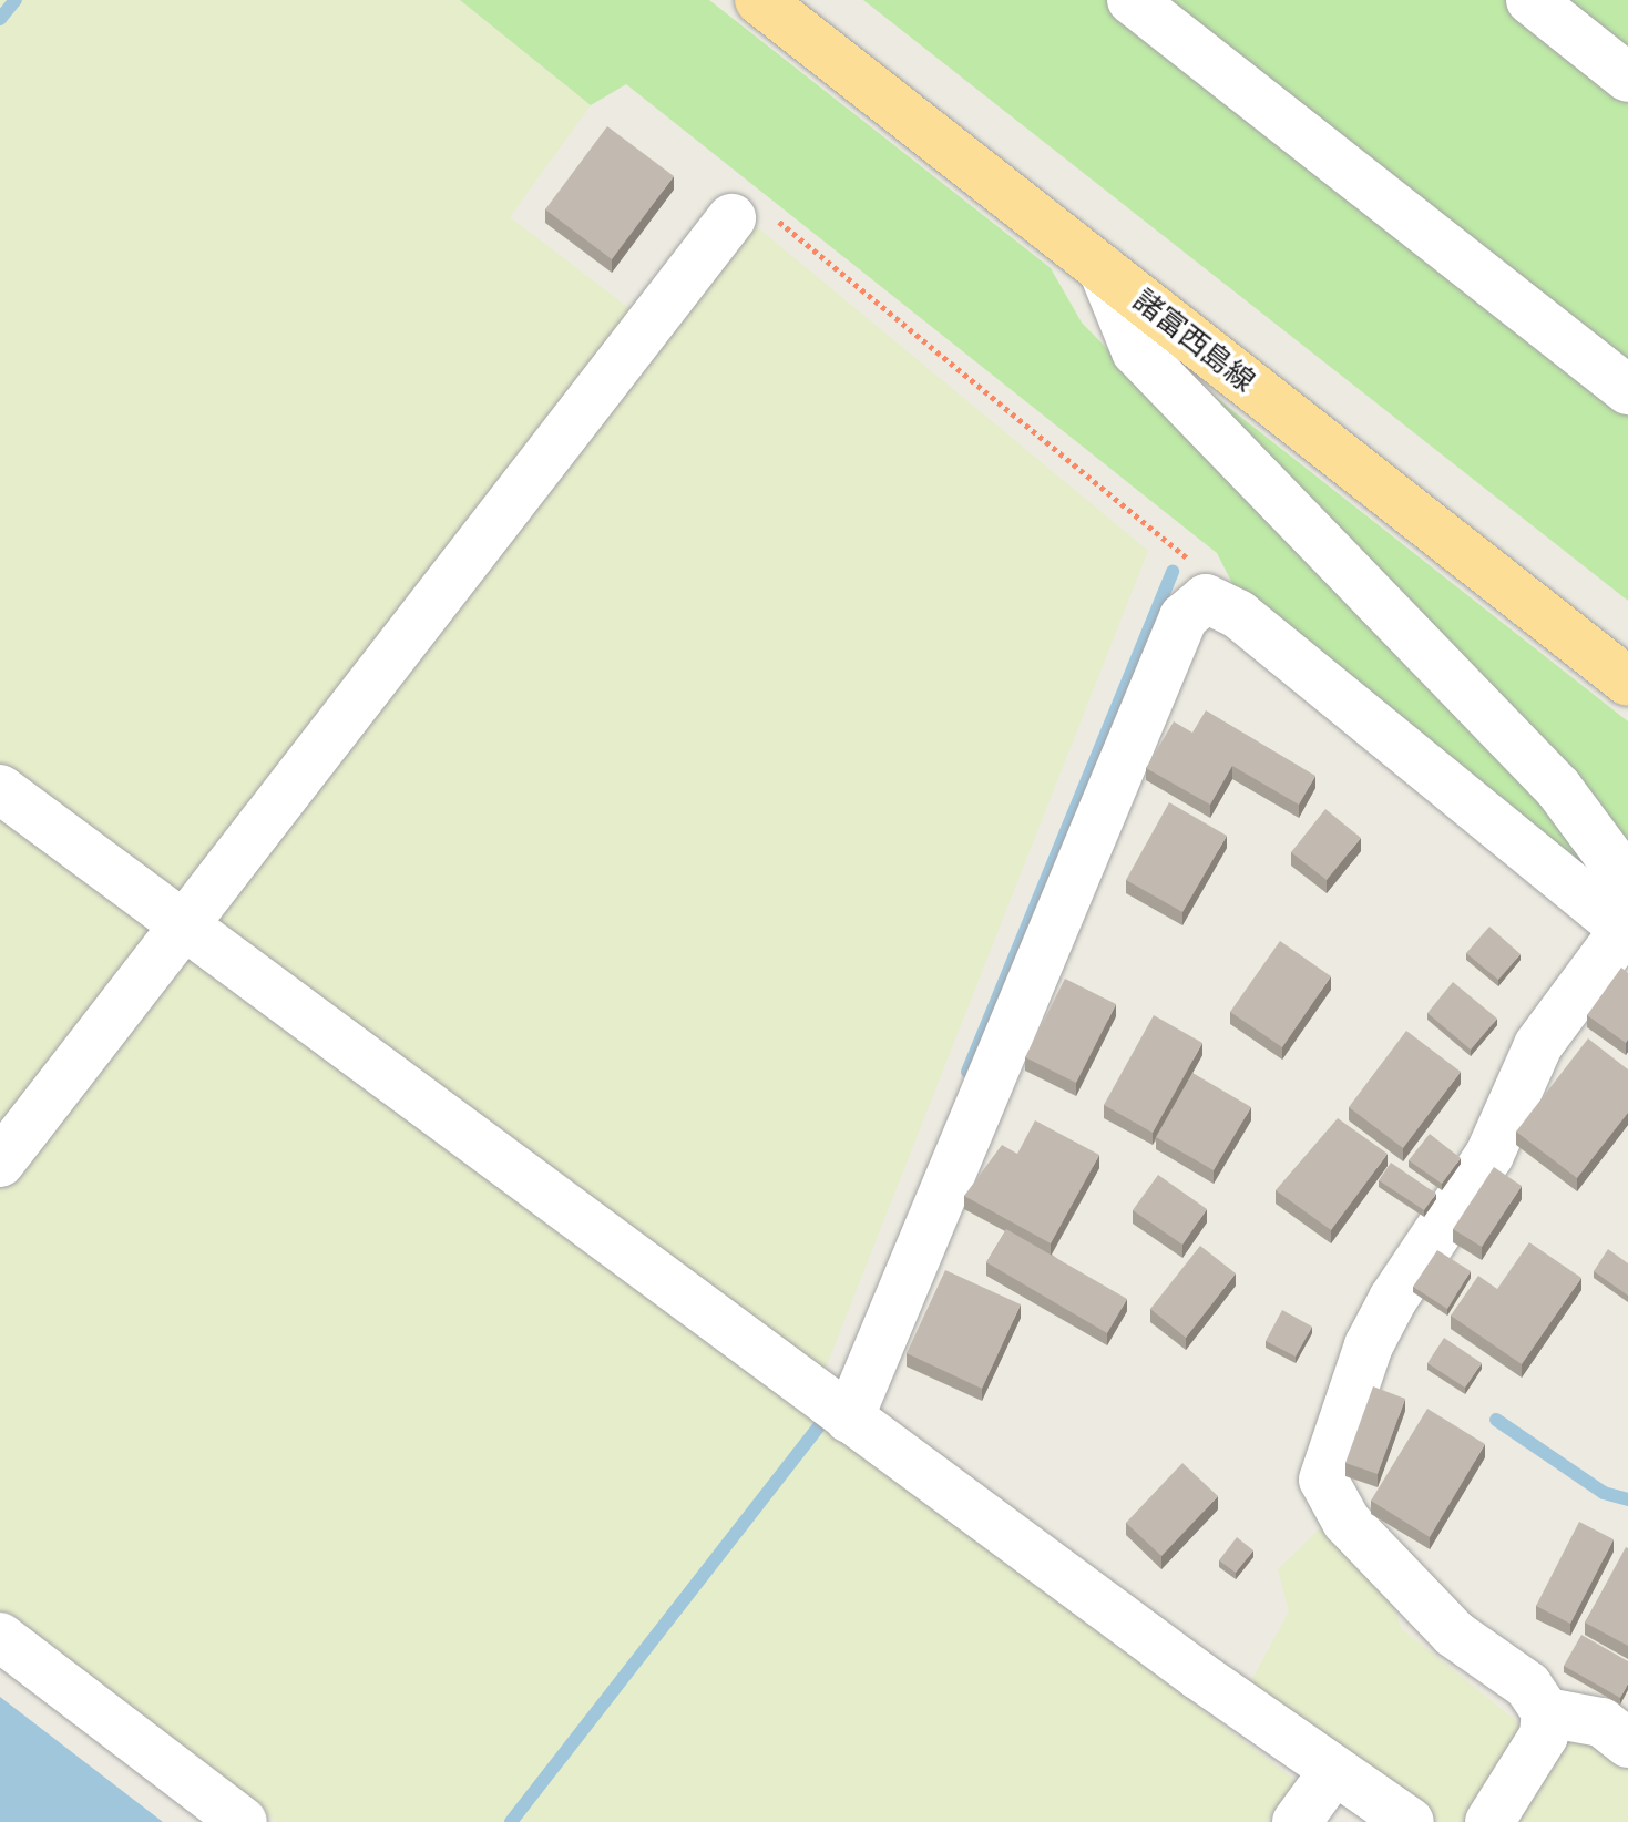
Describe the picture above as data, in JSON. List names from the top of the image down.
{
  "streets": {
    "main road": ["諸富西島線"]
  }
}
